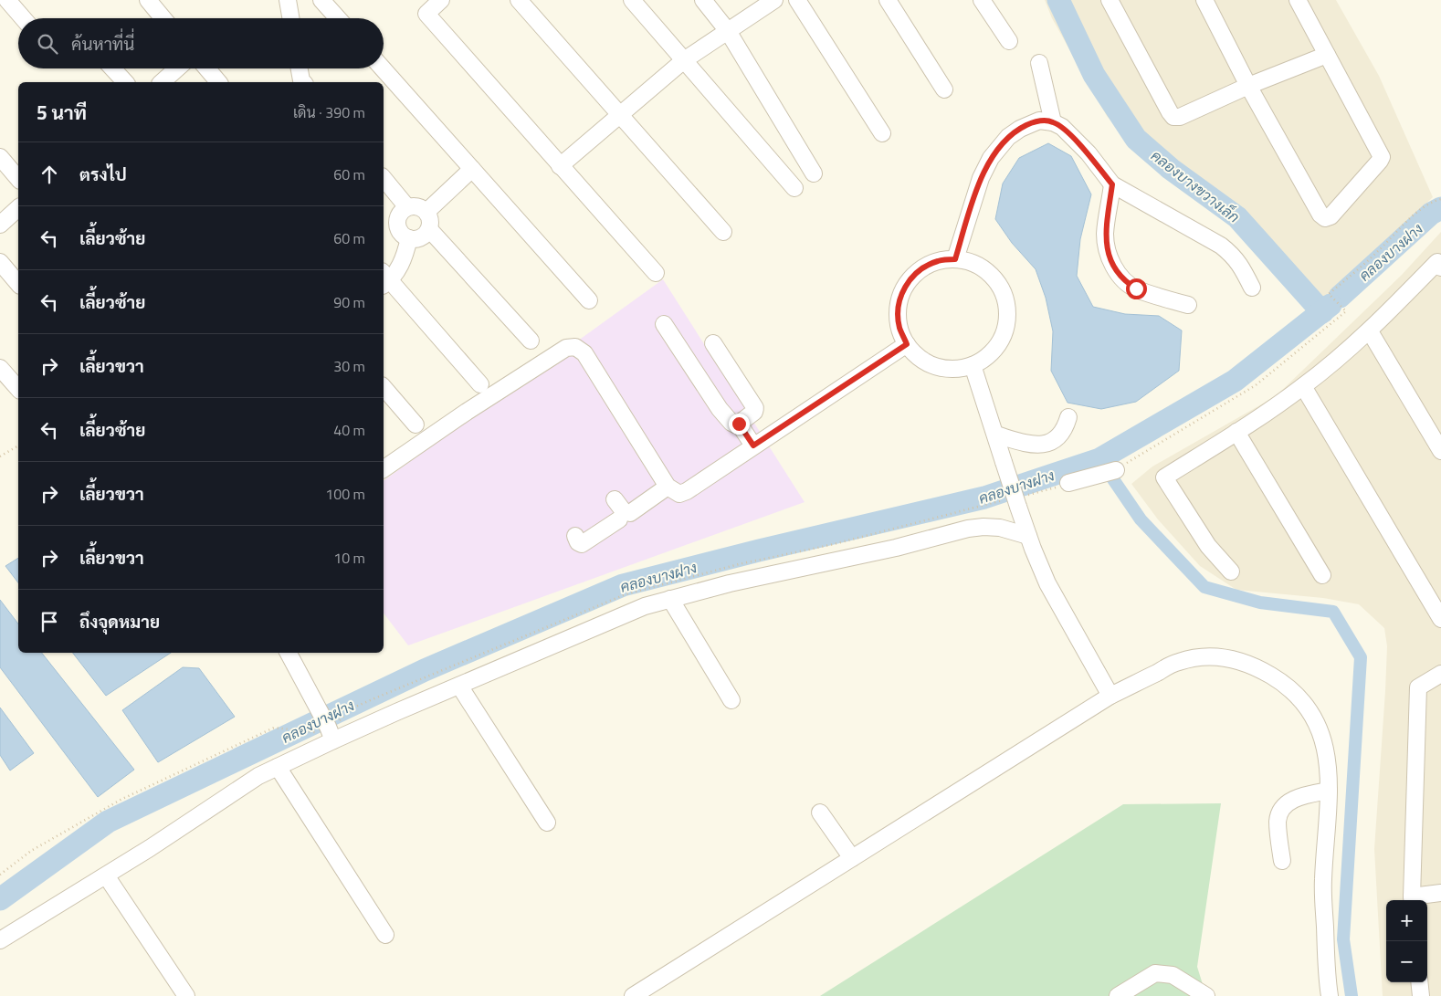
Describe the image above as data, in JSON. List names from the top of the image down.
{
  "water": ["คลองบางขวางเล็ก", "คลองบางฝาง"],
  "page": {
    "search": "ค้นหาที่นี่",
    "heading": ["5 นาที", "เดิน · 390 m"],
    "list": [
      ["ตรงไป", "60 m"],
      ["เลี้ยวซ้าย", "60 m"],
      ["เลี้ยวซ้าย", "90 m"],
      ["เลี้ยวขวา", "30 m"],
      ["เลี้ยวซ้าย", "40 m"],
      ["เลี้ยวขวา", "100 m"],
      ["เลี้ยวขวา", "10 m"],
      "ถึงจุดหมาย"
    ],
    "map_buttons": ["+", "−"]
  }
}
